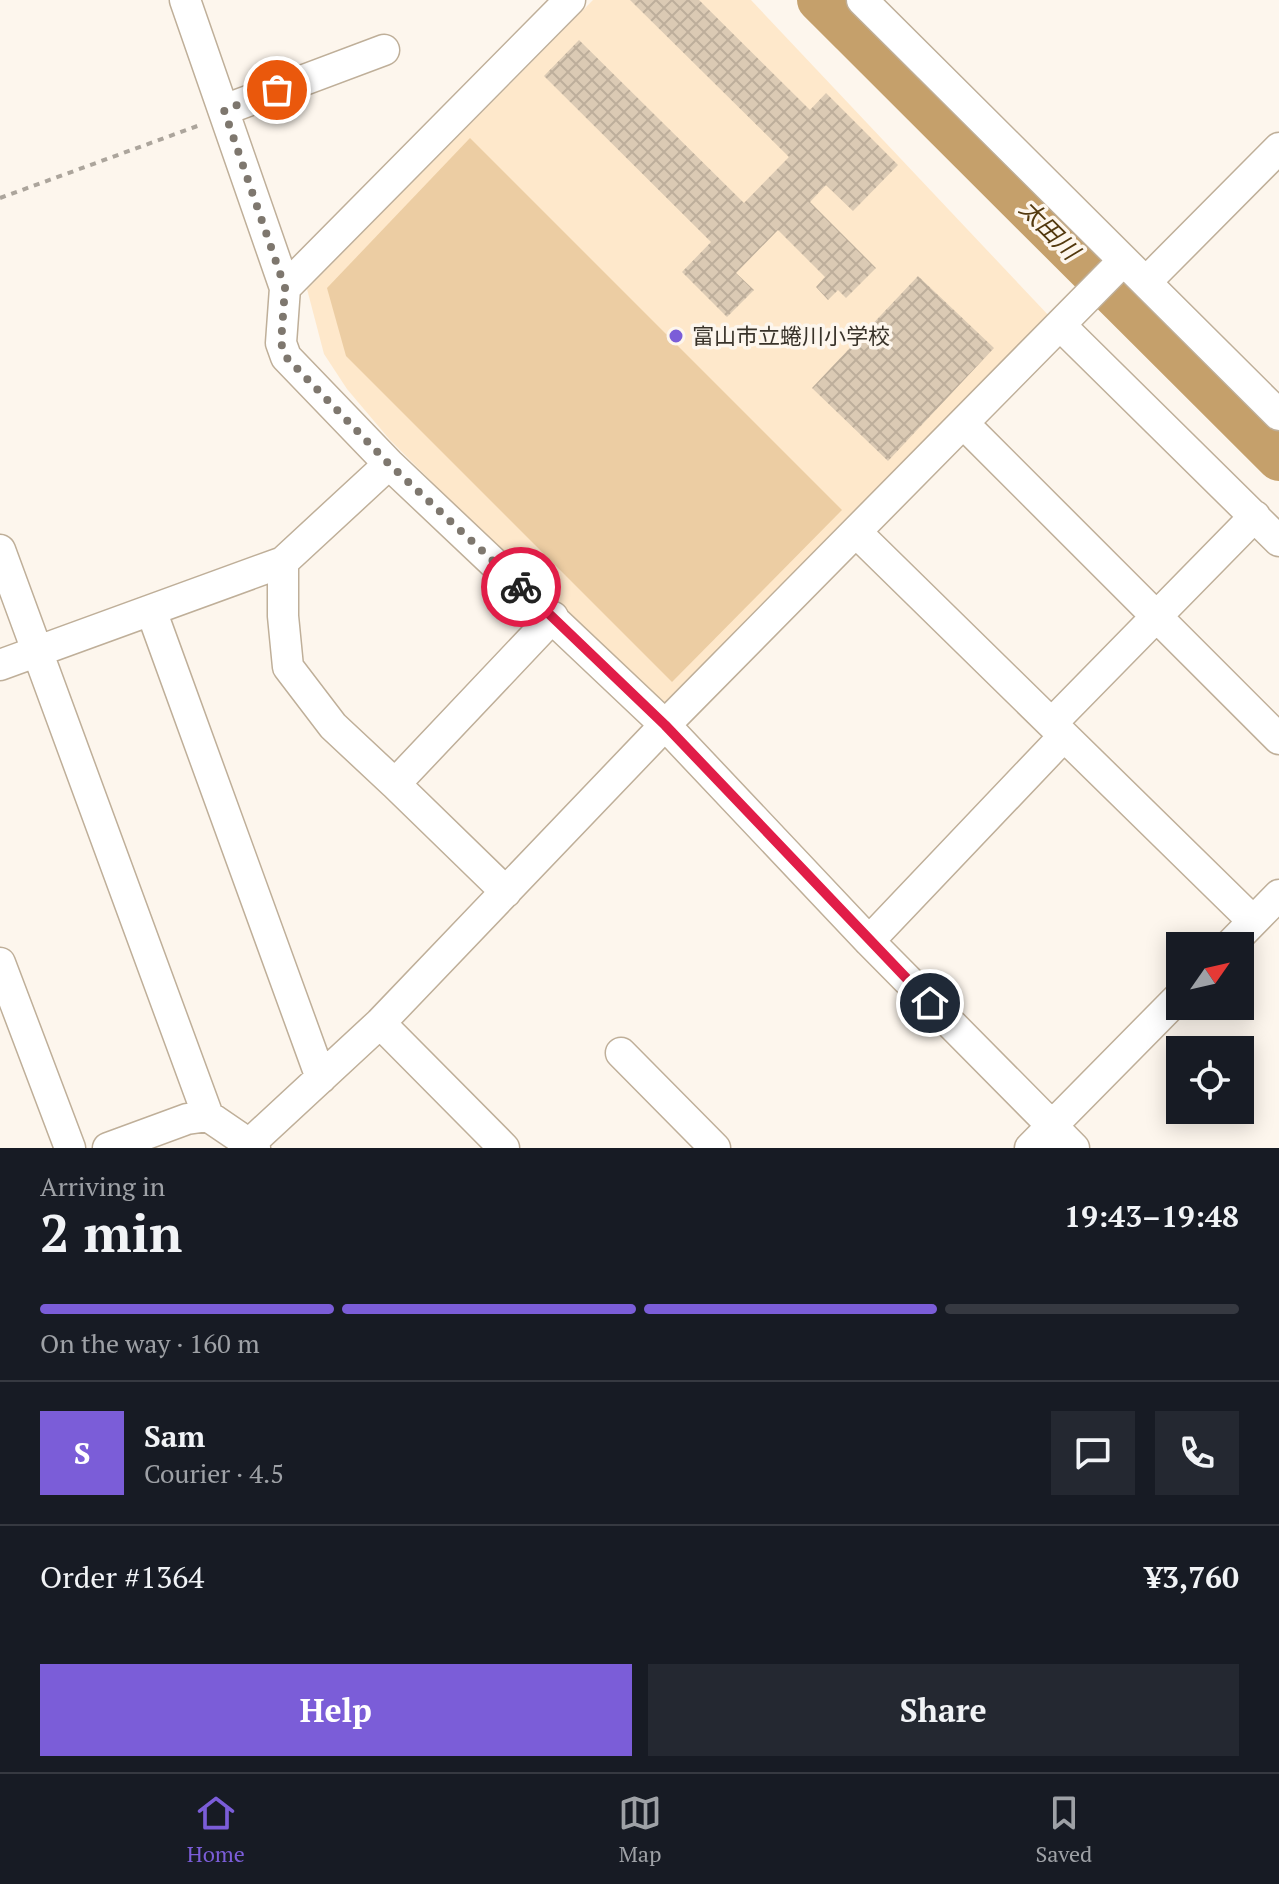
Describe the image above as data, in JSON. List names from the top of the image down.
{
  "water": ["太田川"],
  "places": ["富山市立蜷川小学校"],
  "north": "top right",
  "page": {
    "heading": ["2 min", "Arriving in", "19:43–19:48"],
    "panel": [
      "Sam",
      "Courier · 4.5",
      "Order #1364",
      "¥3,760"
    ],
    "bar": "On the way · 160 m",
    "round": "S",
    "buttons": ["Help", "Share"],
    "tabs": ["Home", "Map", "Saved"]
  }
}
